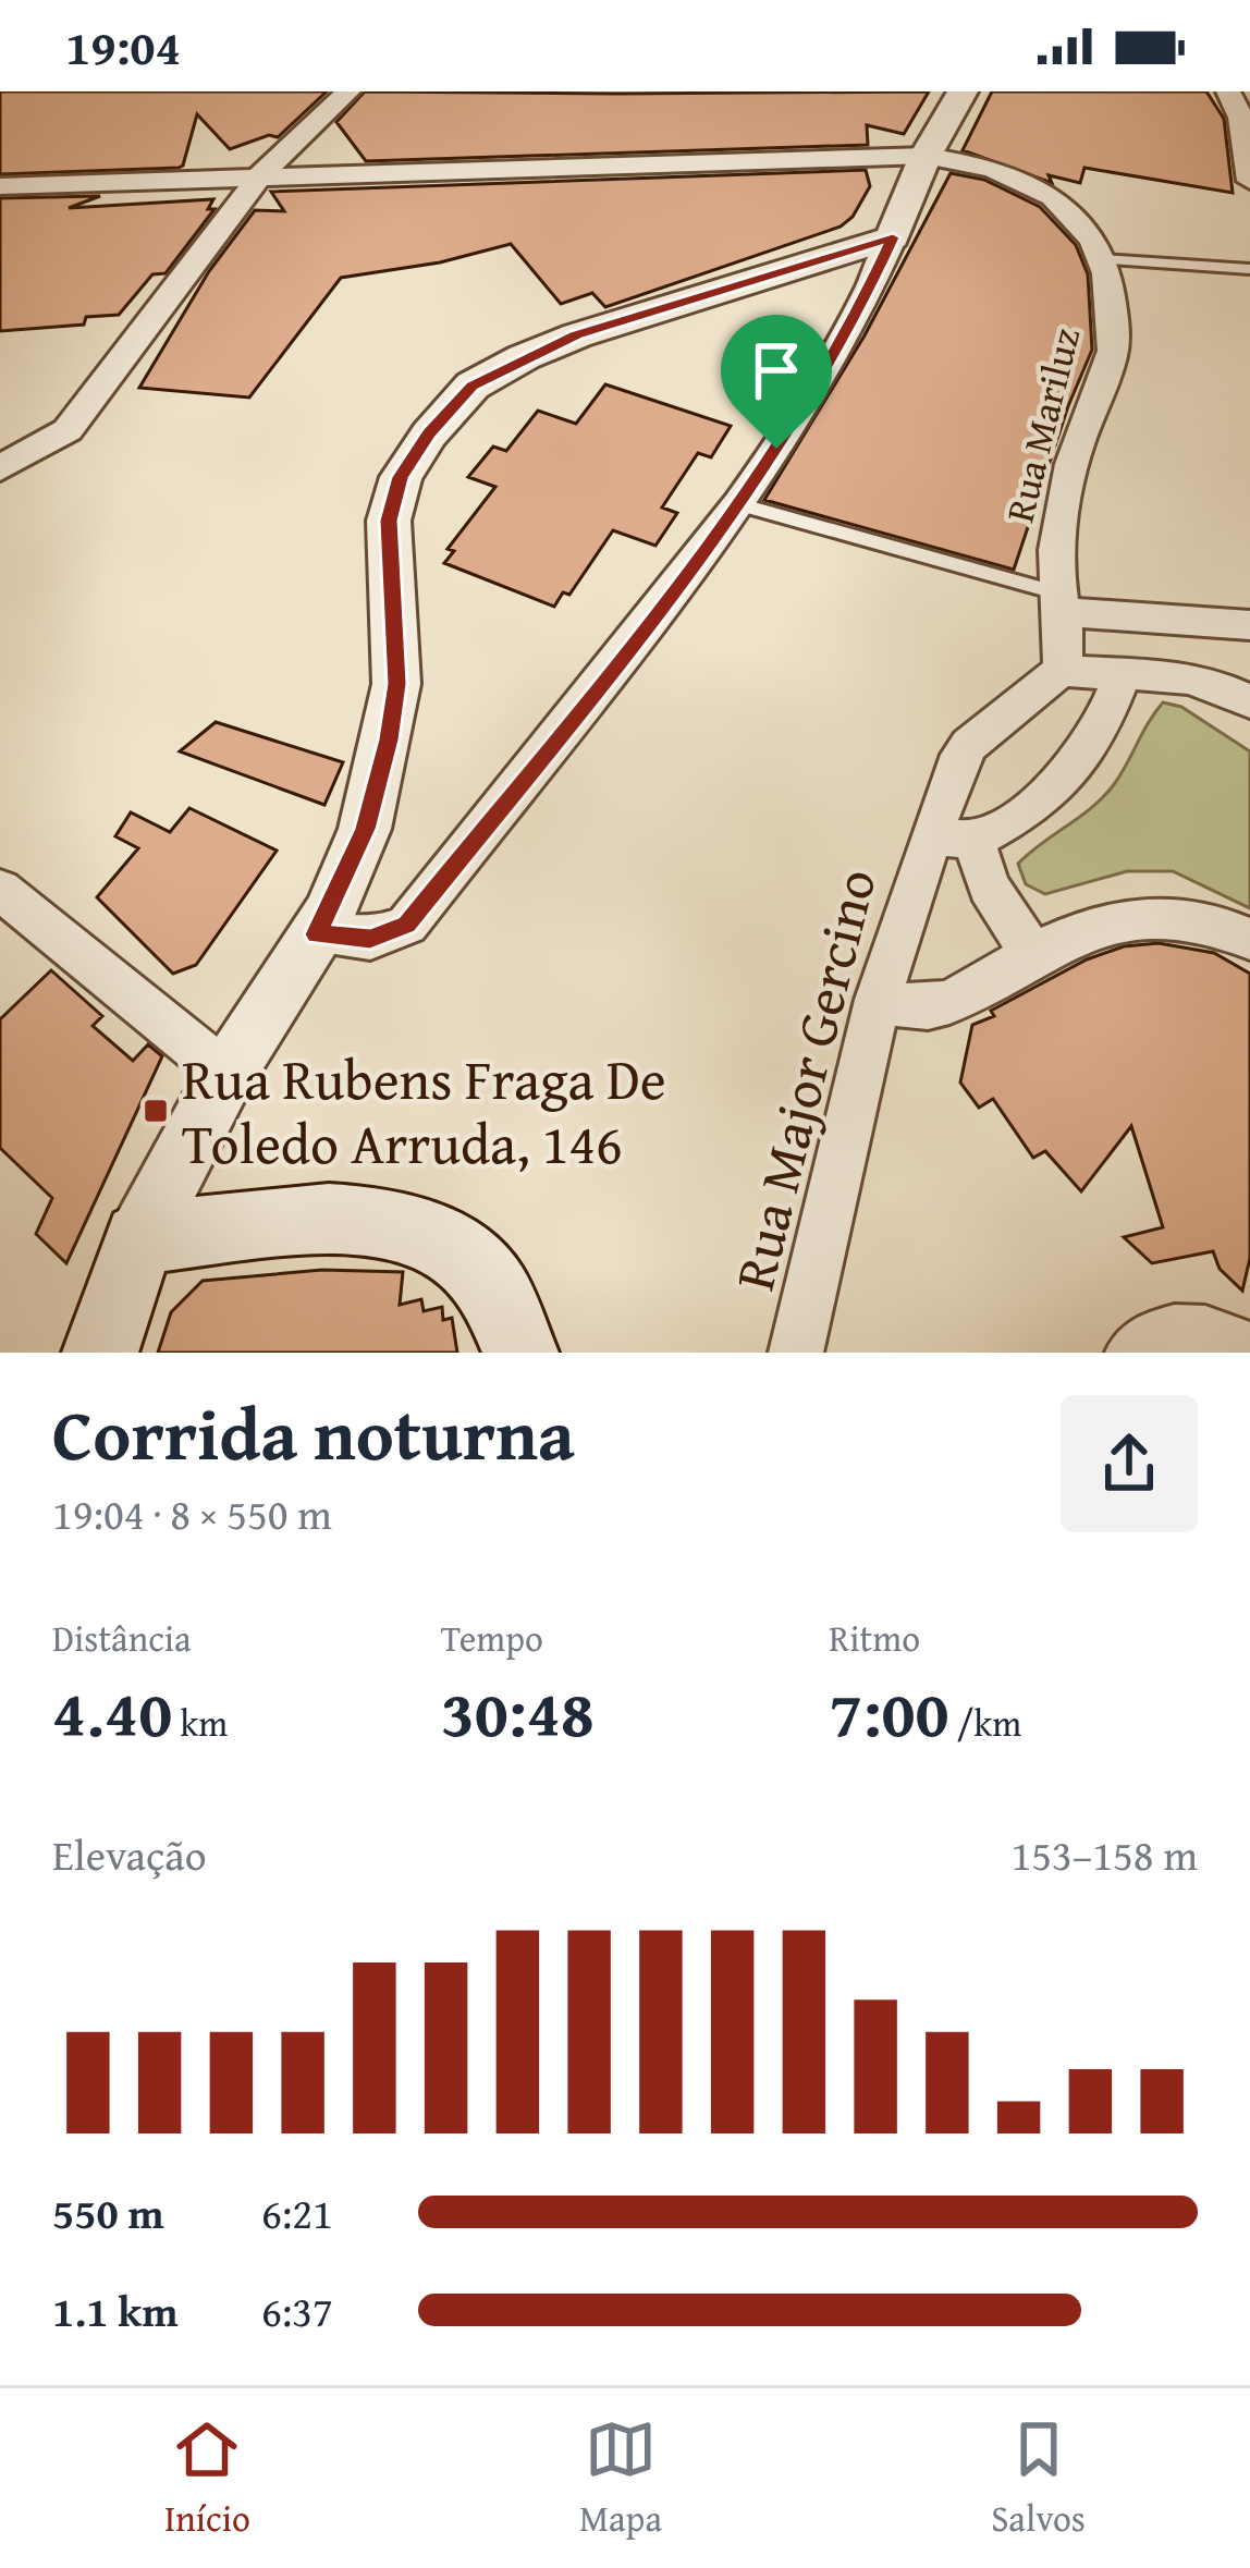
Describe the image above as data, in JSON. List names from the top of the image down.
{
  "streets": {
    "street": ["Rua Mariluz", "Rua Major Gercino"]
  },
  "crossings": [
    ["Rua Mariluz", "Rua Major Gercino"]
  ],
  "places": {
    "transit": ["Rua Rubens Fraga De Toledo Arruda, 146"]
  },
  "page": {
    "status": "19:04",
    "heading": ["Corrida noturna", "19:04 · 8 × 550 m"],
    "stats": [
      ["Distância", "4.40 km"],
      ["Tempo", "30:48"],
      ["Ritmo", "7:00 /km"]
    ],
    "chart": ["Elevação", "153–158 m"],
    "list": [
      {
        "name": "550 m",
        "note": "6:21"
      },
      {
        "name": "1.1 km",
        "note": "6:37"
      }
    ],
    "tabs": ["Início", "Mapa", "Salvos"]
  }
}
